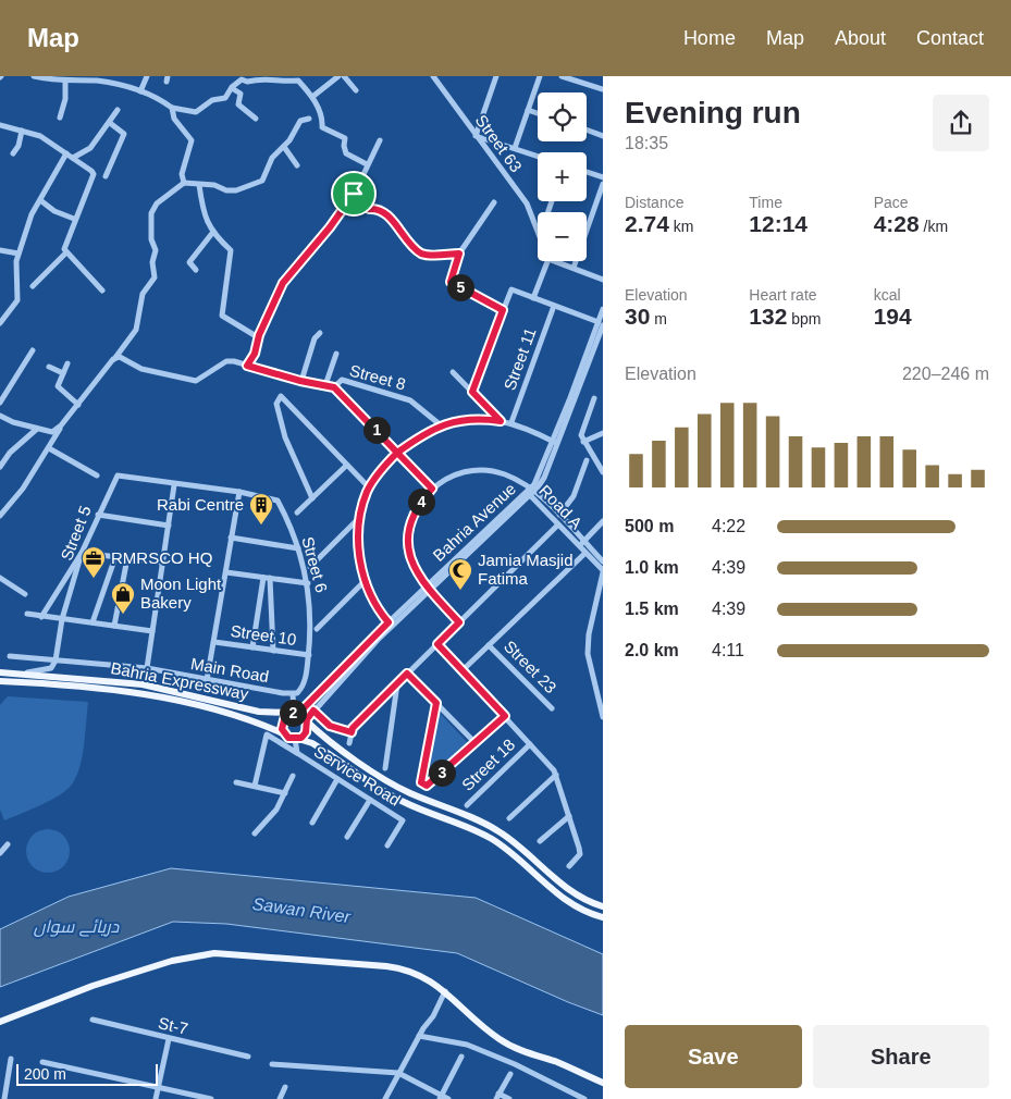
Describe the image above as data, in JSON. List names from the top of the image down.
{
  "streets": {
    "main road": ["Bahria Expressway"],
    "street": [
      "Street 63",
      "Street 11",
      "Street 8",
      "Road A",
      "Bahria Avenue",
      "Street 5",
      "Street 6",
      "Street 10",
      "Street 23",
      "Main Road",
      "Street 18",
      "Service Road",
      "St-7"
    ]
  },
  "crossings": [
    ["Road A", "Bahria Avenue"],
    ["Bahria Avenue", "Bahria Expressway"],
    ["Bahria Avenue", "Service Road"],
    ["Street 5", "Main Road"],
    ["Street 6", "Street 10"],
    ["Street 6", "Main Road"],
    ["Bahria Expressway", "Service Road"]
  ],
  "water": ["Sawan River", "دریائے سواں"],
  "places": {
    "building": ["Rabi Centre"],
    "office": ["RMRSCO HQ"],
    "mosque": ["Jamia Masjid Fatima"],
    "shop": ["Moon Light Bakery"]
  },
  "scale_bar": "200 m",
  "page": {
    "header": "Map",
    "nav": [
      "Home",
      "Map",
      "About",
      "Contact"
    ],
    "heading": ["Evening run", "18:35"],
    "map_buttons": ["+", "−"],
    "stats": [
      ["Distance", "2.74 km"],
      ["Time", "12:14"],
      ["Pace", "4:28 /km"],
      ["Elevation", "30 m"],
      ["Heart rate", "132 bpm"],
      ["kcal", "194"]
    ],
    "pins": [
      "5",
      "1",
      "4",
      "2",
      "3"
    ],
    "chart": ["Elevation", "220–246 m"],
    "list": [
      {
        "name": "500 m",
        "note": "4:22"
      },
      {
        "name": "1.0 km",
        "note": "4:39"
      },
      {
        "name": "1.5 km",
        "note": "4:39"
      },
      {
        "name": "2.0 km",
        "note": "4:11"
      }
    ],
    "buttons": ["Save", "Share"],
    "scale": "200 m"
  }
}
